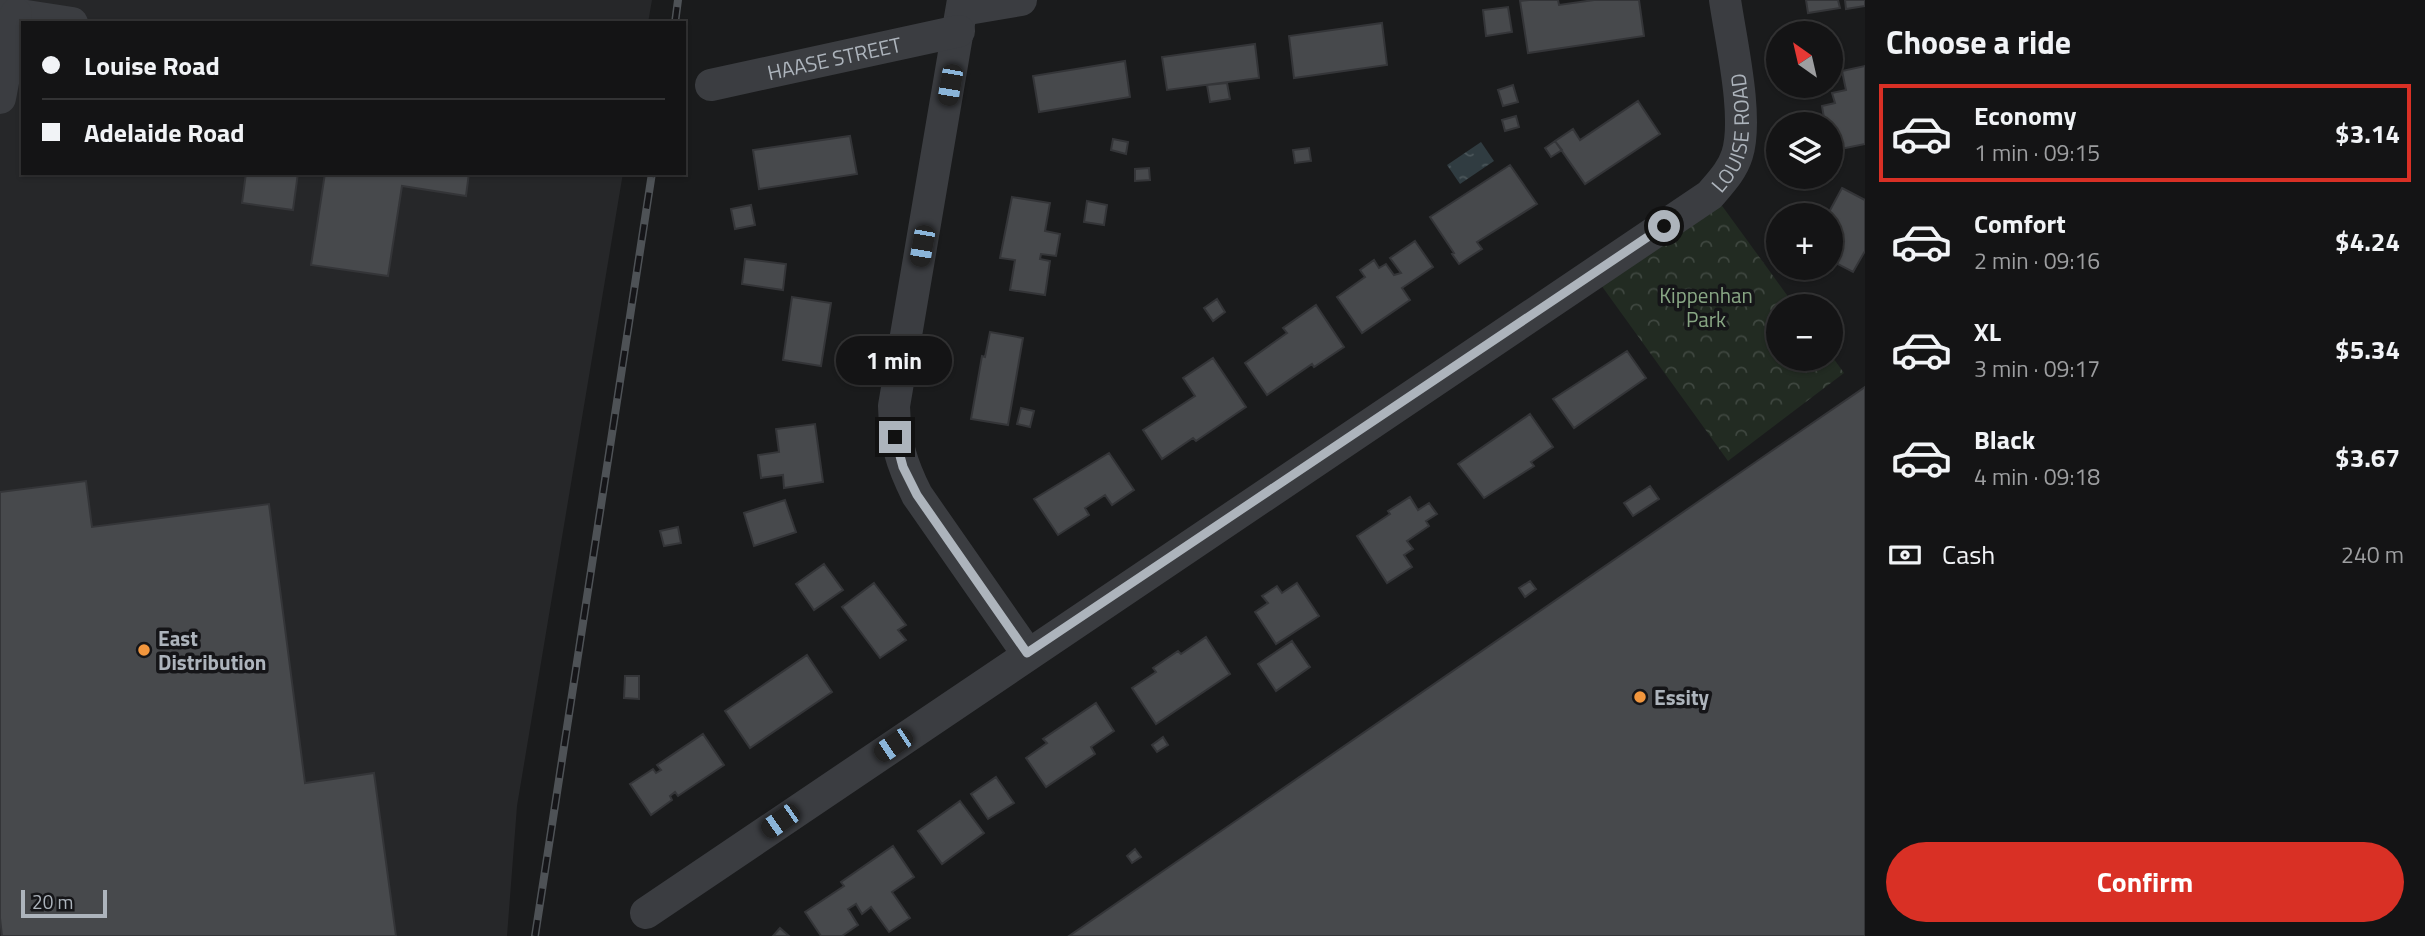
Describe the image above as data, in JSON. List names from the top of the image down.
{
  "streets": {
    "street": ["HAASE STREET", "LOUISE ROAD"]
  },
  "parks": ["Kippenhan Park"],
  "places": ["East Distribution", "Essity"],
  "scale_bar": "20 m",
  "north": "top left",
  "page": {
    "heading": "Choose a ride",
    "map_buttons": ["+", "−"],
    "banner": ["Louise Road", "Adelaide Road"],
    "list": [
      {
        "name": "Economy",
        "note": "1 min · 09:15",
        "value": "$3.14"
      },
      {
        "name": "Comfort",
        "note": "2 min · 09:16",
        "value": "$4.24"
      },
      {
        "name": "XL",
        "note": "3 min · 09:17",
        "value": "$5.34"
      },
      {
        "name": "Black",
        "note": "4 min · 09:18",
        "value": "$3.67"
      }
    ],
    "bubble": "1 min",
    "pay": ["Cash", "240 m"],
    "buttons": "Confirm",
    "scale": "20 m"
  }
}
